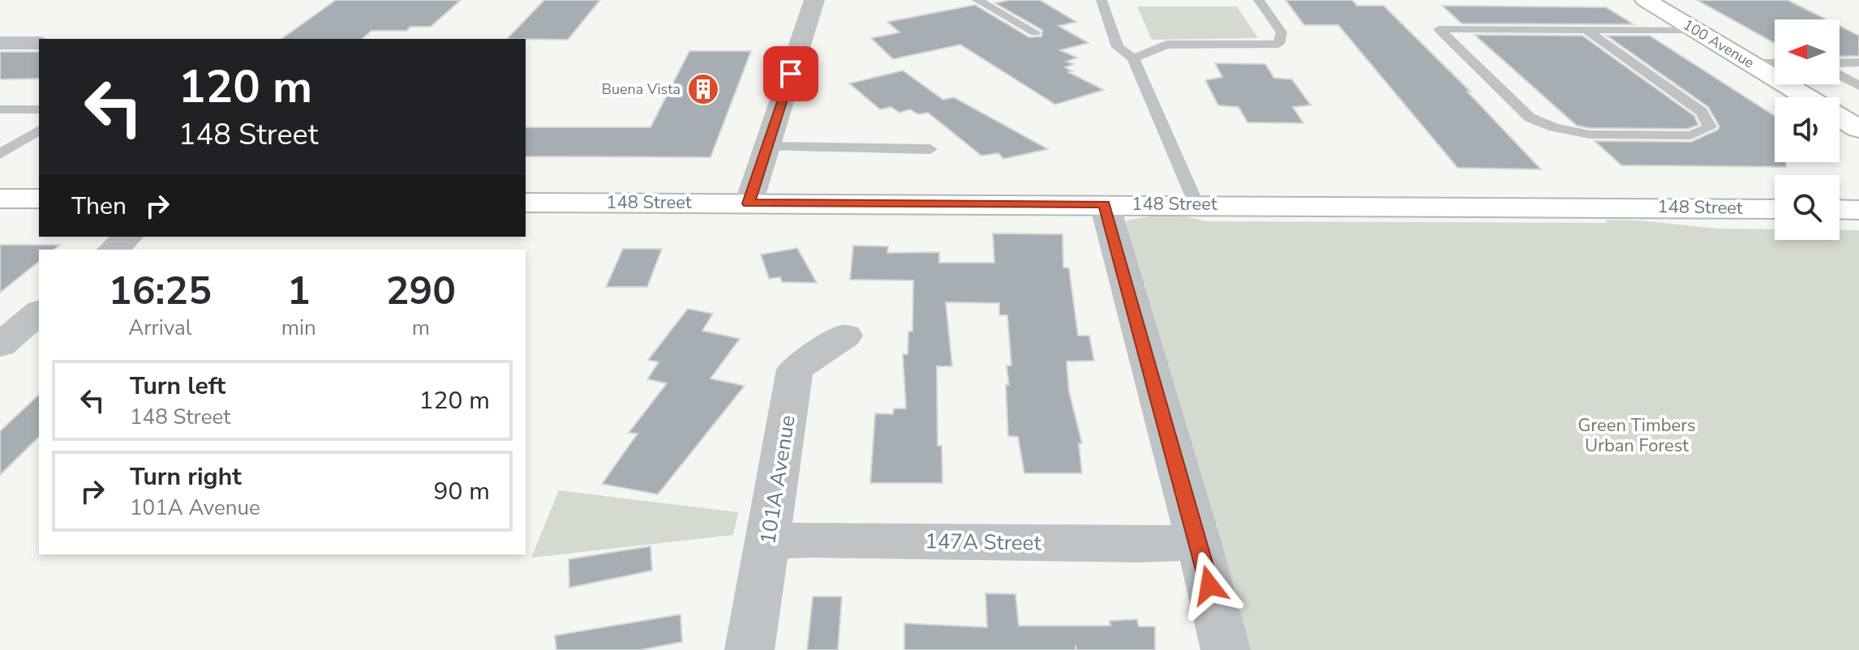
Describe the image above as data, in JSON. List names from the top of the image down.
{
  "streets": {
    "main road": ["100 Avenue", "148 Street"],
    "street": ["101A Avenue", "147A Street"]
  },
  "crossings": [
    ["101A Avenue", "147A Street"]
  ],
  "parks": ["Green Timbers Urban Forest"],
  "places": {
    "building": ["Buena Vista"]
  },
  "north": "left",
  "page": {
    "turn": ["120 m", "148 Street"],
    "then": "Then",
    "eta": [
      "16:25",
      "Arrival",
      "1",
      "min",
      "290",
      "m"
    ],
    "list": [
      {
        "name": "Turn left",
        "note": "148 Street",
        "value": "120 m"
      },
      {
        "name": "Turn right",
        "note": "101A Avenue",
        "value": "90 m"
      }
    ]
  }
}
